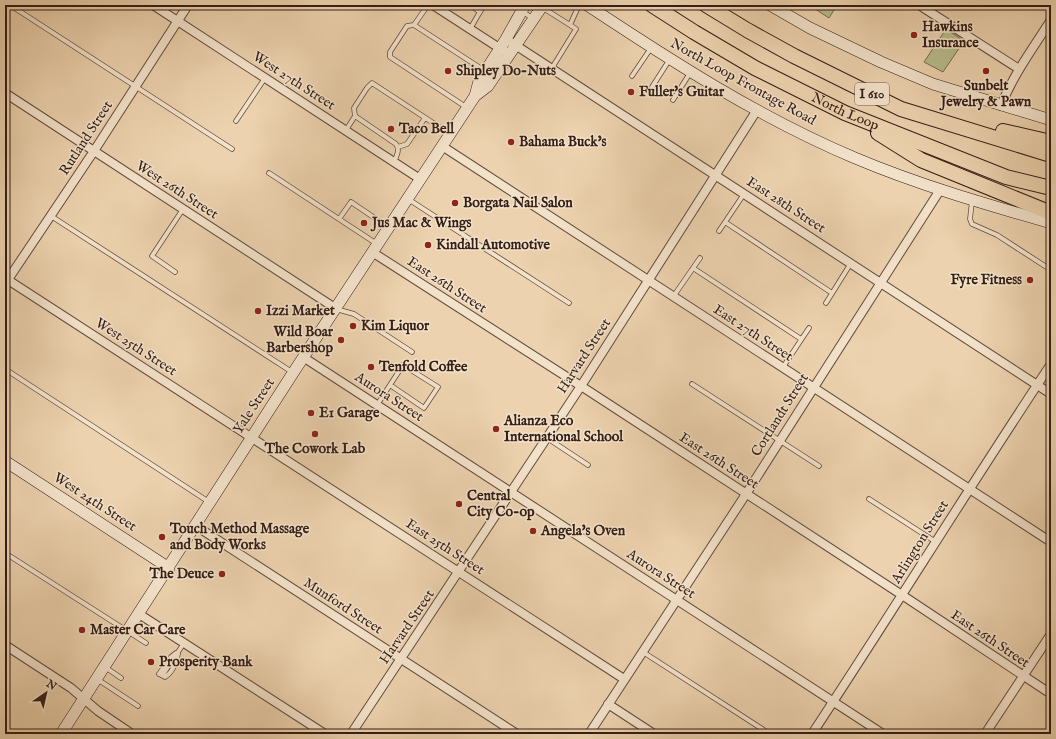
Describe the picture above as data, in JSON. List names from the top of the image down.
{
  "streets": {
    "highway": ["I 610", "North Loop"],
    "main road": ["North Loop Frontage Road", "Yale Street", "West 24th Street"],
    "street": [
      "West 27th Street",
      "Rutland Street",
      "West 26th Street",
      "East 28th Street",
      "East 26th Street",
      "East 27th Street",
      "West 25th Street",
      "Harvard Street",
      "Aurora Street",
      "Cortlandt Street",
      "Arlington Street",
      "East 25th Street",
      "Munford Street"
    ]
  },
  "crossings": [
    ["West 27th Street", "Rutland Street"],
    ["West 27th Street", "Yale Street"],
    ["North Loop Frontage Road", "Harvard Street"],
    ["North Loop Frontage Road", "Cortlandt Street"],
    ["Rutland Street", "West 26th Street"],
    ["Rutland Street", "West 25th Street"],
    ["West 26th Street", "Yale Street"],
    ["East 28th Street", "Harvard Street"],
    ["East 28th Street", "Yale Street"],
    ["East 28th Street", "Cortlandt Street"],
    ["East 28th Street", "Arlington Street"],
    ["East 26th Street", "Harvard Street"],
    ["East 26th Street", "Yale Street"],
    ["East 26th Street", "Cortlandt Street"],
    ["East 26th Street", "Arlington Street"],
    ["East 27th Street", "Harvard Street"],
    ["East 27th Street", "Yale Street"],
    ["East 27th Street", "Cortlandt Street"],
    ["East 27th Street", "Arlington Street"],
    ["West 25th Street", "Yale Street"],
    ["West 25th Street", "East 25th Street"],
    ["Harvard Street", "Aurora Street"],
    ["Harvard Street", "East 25th Street"],
    ["Harvard Street", "Munford Street"],
    ["Aurora Street", "Yale Street"],
    ["Aurora Street", "Cortlandt Street"],
    ["Aurora Street", "Arlington Street"],
    ["Yale Street", "West 24th Street"],
    ["Yale Street", "East 25th Street"],
    ["Yale Street", "Munford Street"],
    ["Cortlandt Street", "East 25th Street"]
  ],
  "places": [
    "Hawkins Insurance",
    "Shipley Do-Nuts",
    "Sunbelt Jewelry & Pawn",
    "Fuller's Guitar",
    "Taco Bell",
    "Bahama Buck's",
    "Borgata Nail Salon",
    "Jus Mac & Wings",
    "Kindall Automotive",
    "Fyre Fitness",
    "Izzi Market",
    "Kim Liquor",
    "Wild Boar Barbershop",
    "Tenfold Coffee",
    "E1 Garage",
    "Alianza Eco International School",
    "The Cowork Lab",
    "Central City Co-op",
    "Angela's Oven",
    "Touch Method Massage and Body Works",
    "The Deuce",
    "Master Car Care",
    "Prosperity Bank"
  ],
  "north": "top right"
}
